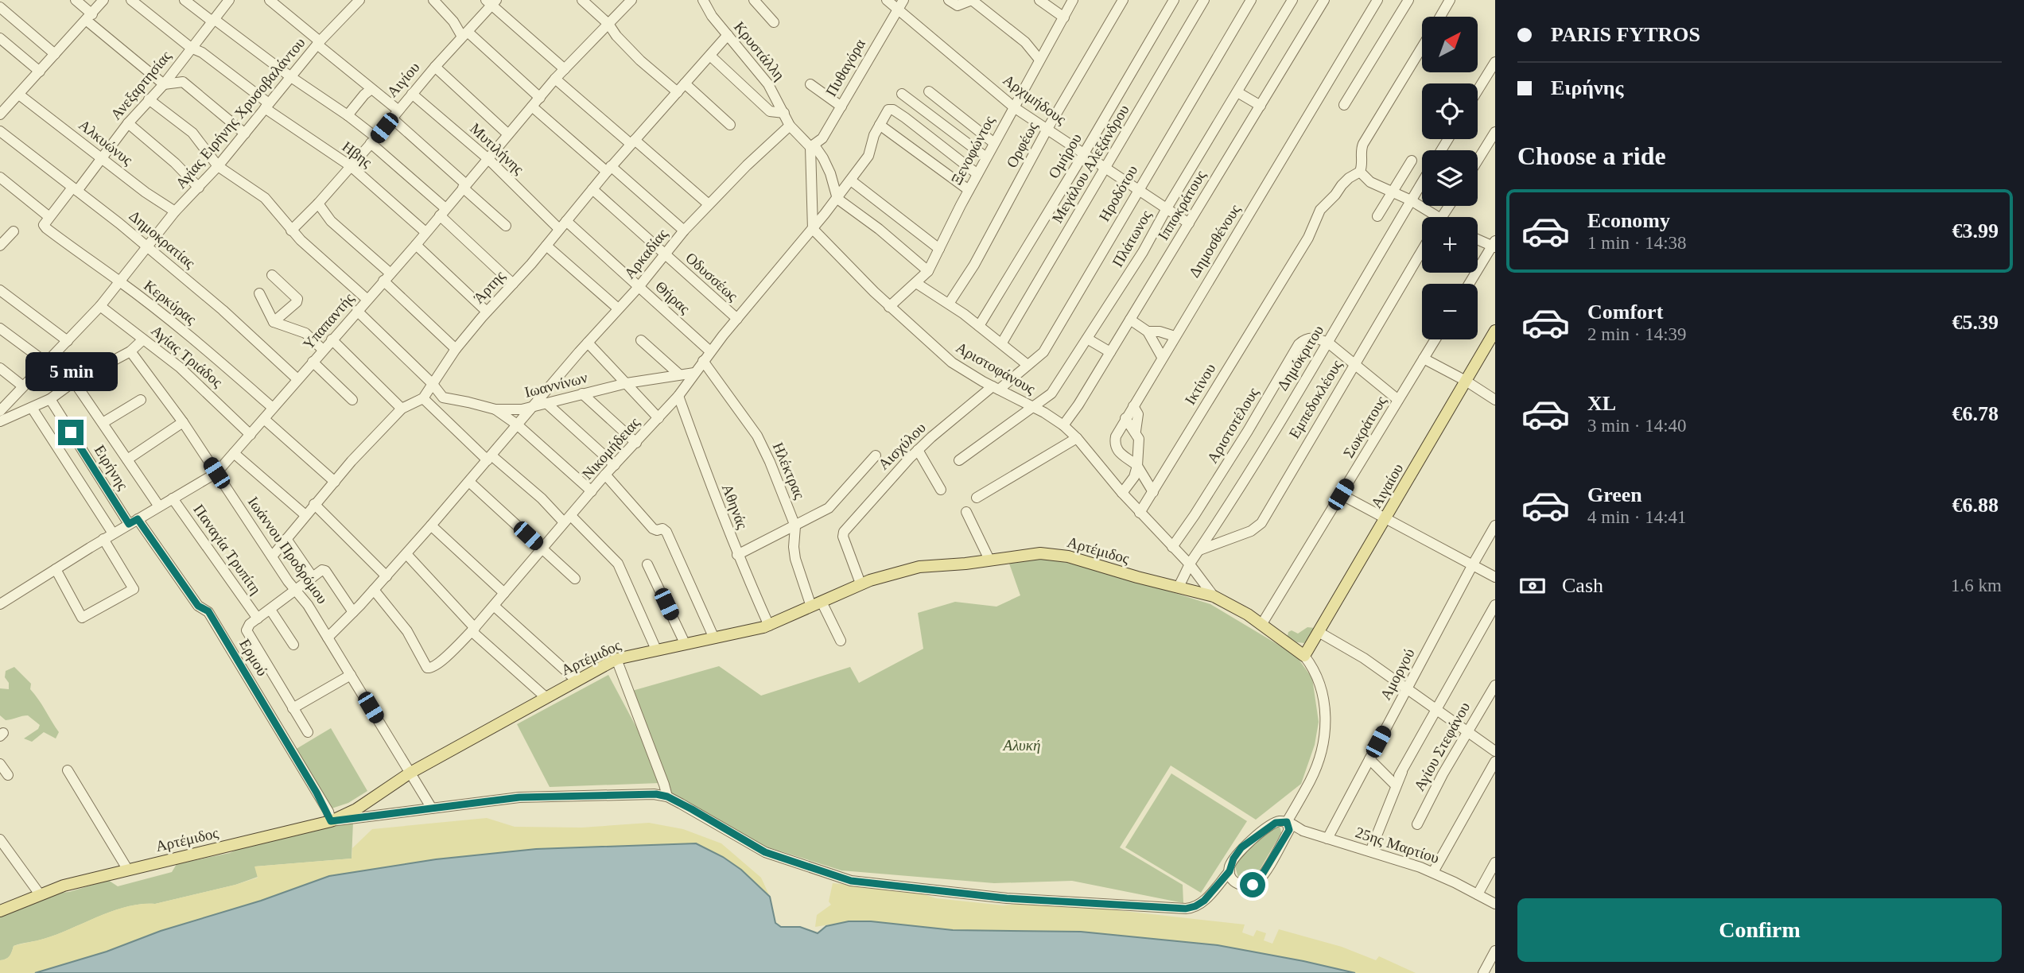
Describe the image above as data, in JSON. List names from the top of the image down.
{
  "streets": {
    "main road": ["Αιγαίου", "Αρτέμιδος"],
    "street": [
      "Κρυστάλλη",
      "Πυθαγόρα",
      "Αιγίου",
      "Ανεξαρτησίας",
      "Αρχιμήδους",
      "Αγίας Ειρήνης Χρυσοβαλάντου",
      "Αλκυώνυς",
      "Ορφέως",
      "Μυτιλήνης",
      "Ξενοφώντος",
      "Ηβης",
      "Ομήρου",
      "Μεγάλου Αλεξάνδρου",
      "Ηροδότου",
      "Ιπποκράτους",
      "Πλάτωνος",
      "Δημοκρατίας",
      "Δημοσθένους",
      "Αρκαδίας",
      "Οδυσσέως",
      "Άρτης",
      "Θήρας",
      "Κερκύρας",
      "Υπαπαντής",
      "Αγίας Τριάδος",
      "Δημόκριτου",
      "Αριστοφάνους",
      "Ικτίνου",
      "Ιωαννίνων",
      "Εμπεδοκλέους",
      "Αριστοτέλους",
      "Σωκράτους",
      "Αισχύλου",
      "Νικομήδειας",
      "Ειρήνης",
      "Ηλέκτρας",
      "Αθηνάς",
      "Παναγία Τρυπίτη",
      "Ιωάννου Προδρόμου",
      "Ερμού",
      "Αμοργού",
      "Αγίου Στεφάνου",
      "25ης Μαρτίου"
    ]
  },
  "crossings": [
    ["Κρυστάλλη", "Πυθαγόρα"],
    ["Κρυστάλλη", "Αρκαδίας"],
    ["Κρυστάλλη", "Άρτης"],
    ["Κρυστάλλη", "Νικομήδειας"],
    ["Πυθαγόρα", "Αρχιμήδους"],
    ["Αιγίου", "Μυτιλήνης"],
    ["Αιγίου", "Ηβης"],
    ["Ανεξαρτησίας", "Αλκυώνυς"],
    ["Ανεξαρτησίας", "Ηβης"],
    ["Ανεξαρτησίας", "Δημοκρατίας"],
    ["Ανεξαρτησίας", "Κερκύρας"],
    ["Αρχιμήδους", "Ορφέως"],
    ["Αρχιμήδους", "Ξενοφώντος"],
    ["Αρχιμήδους", "Ομήρου"],
    ["Αρχιμήδους", "Μεγάλου Αλεξάνδρου"],
    ["Αρχιμήδους", "Ηροδότου"],
    ["Αρχιμήδους", "Ιπποκράτους"],
    ["Αρχιμήδους", "Πλάτωνος"],
    ["Αγίας Ειρήνης Χρυσοβαλάντου", "Αλκυώνυς"],
    ["Αγίας Ειρήνης Χρυσοβαλάντου", "Ηβης"],
    ["Αγίας Ειρήνης Χρυσοβαλάντου", "Δημοκρατίας"],
    ["Αγίας Ειρήνης Χρυσοβαλάντου", "Κερκύρας"],
    ["Αγίας Ειρήνης Χρυσοβαλάντου", "Αγίας Τριάδος"],
    ["Μυτιλήνης", "Άρτης"],
    ["Μυτιλήνης", "Υπαπαντής"],
    ["Ξενοφώντος", "Αριστοφάνους"],
    ["Ξενοφώντος", "Νικομήδειας"],
    ["Ηβης", "Υπαπαντής"],
    ["Ηροδότου", "Αριστοφάνους"],
    ["Ηροδότου", "Αισχύλου"],
    ["Ιπποκράτους", "Αριστοφάνους"],
    ["Πλάτωνος", "Αριστοφάνους"],
    ["Δημοκρατίας", "Υπαπαντής"],
    ["Αρκαδίας", "Οδυσσέως"],
    ["Αρκαδίας", "Θήρας"],
    ["Αρκαδίας", "Ιωαννίνων"],
    ["Οδυσσέως", "Άρτης"],
    ["Οδυσσέως", "Νικομήδειας"],
    ["Άρτης", "Θήρας"],
    ["Άρτης", "Ιωαννίνων"],
    ["Θήρας", "Νικομήδειας"],
    ["Κερκύρας", "Υπαπαντής"],
    ["Υπαπαντής", "Αγίας Τριάδος"],
    ["Υπαπαντής", "Ειρήνης"],
    ["Υπαπαντής", "Παναγία Τρυπίτη"],
    ["Υπαπαντής", "Ιωάννου Προδρόμου"],
    ["Υπαπαντής", "Ερμού"],
    ["Δημόκριτου", "Αριστοφάνους"],
    ["Δημόκριτου", "Εμπεδοκλέους"],
    ["Δημόκριτου", "Αριστοτέλους"],
    ["Δημόκριτου", "Αρτέμιδος"],
    ["Αριστοφάνους", "Ικτίνου"],
    ["Αριστοφάνους", "Αριστοτέλους"],
    ["Αριστοφάνους", "Αισχύλου"],
    ["Αριστοφάνους", "Νικομήδειας"],
    ["Αριστοφάνους", "Αρτέμιδος"],
    ["Ιωαννίνων", "Νικομήδειας"],
    ["Σωκράτους", "Αρτέμιδος"],
    ["Αισχύλου", "Αρτέμιδος"],
    ["Νικομήδειας", "Ηλέκτρας"],
    ["Νικομήδειας", "Αθηνάς"],
    ["Ειρήνης", "Ερμού"],
    ["Ηλέκτρας", "Αρτέμιδος"],
    ["Αιγαίου", "Αρτέμιδος"],
    ["Αθηνάς", "Αρτέμιδος"],
    ["Ιωάννου Προδρόμου", "Αρτέμιδος"],
    ["Αρτέμιδος", "Ερμού"],
    ["Αμοργού", "25ης Μαρτίου"]
  ],
  "parks": ["Αλυκή"],
  "north": "top right",
  "page": {
    "banner": ["PARIS FYTROS", "Ειρήνης"],
    "map_buttons": ["+", "−"],
    "heading": "Choose a ride",
    "list": [
      {
        "name": "Economy",
        "note": "1 min · 14:38",
        "value": "€3.99"
      },
      {
        "name": "Comfort",
        "note": "2 min · 14:39",
        "value": "€5.39"
      },
      {
        "name": "XL",
        "note": "3 min · 14:40",
        "value": "€6.78"
      },
      {
        "name": "Green",
        "note": "4 min · 14:41",
        "value": "€6.88"
      }
    ],
    "bubble": "5 min",
    "pay": ["Cash", "1.6 km"],
    "buttons": "Confirm"
  }
}
